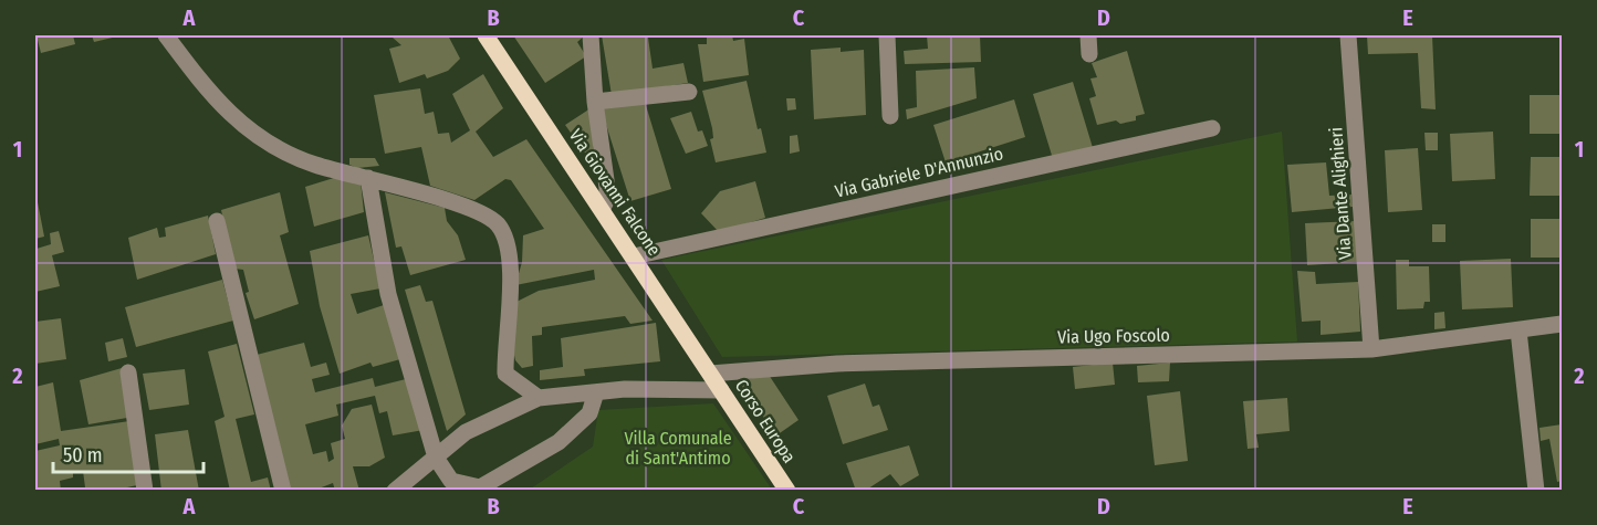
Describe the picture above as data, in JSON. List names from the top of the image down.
{
  "streets": {
    "main road": ["Via Giovanni Falcone", "Corso Europa"],
    "street": ["Via Gabriele D'Annunzio", "Via Dante Alighieri", "Via Ugo Foscolo"]
  },
  "crossings": [
    ["Via Gabriele D'Annunzio", "Via Giovanni Falcone"],
    ["Via Giovanni Falcone", "Via Ugo Foscolo"],
    ["Via Giovanni Falcone", "Corso Europa"],
    ["Via Dante Alighieri", "Via Ugo Foscolo"],
    ["Via Ugo Foscolo", "Corso Europa"]
  ],
  "parks": ["Villa Comunale di Sant'Antimo"],
  "scale_bar": "50 m",
  "grid": {
    "columns": [
      "A",
      "B",
      "C",
      "D",
      "E"
    ],
    "rows": ["1", "2"]
  }
}
